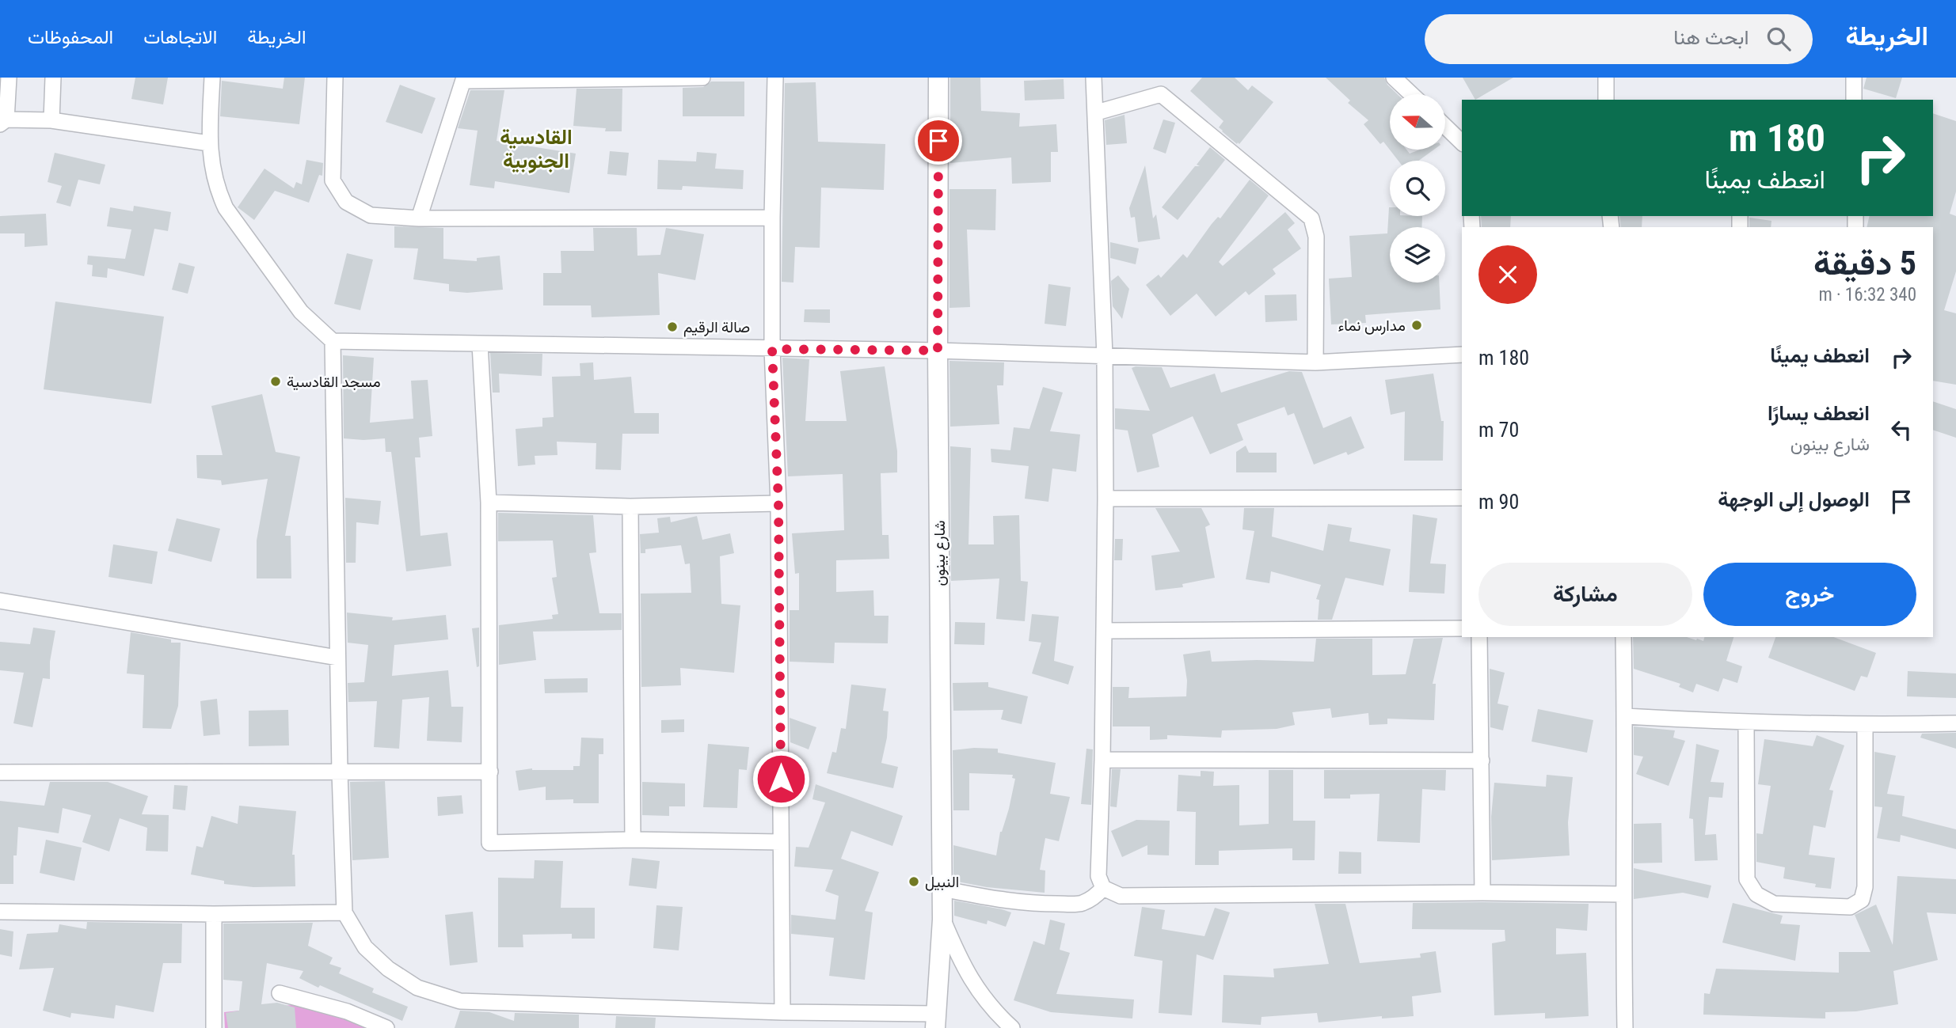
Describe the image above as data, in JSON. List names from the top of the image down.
{
  "streets": {
    "street": ["شارع بينون"]
  },
  "districts": ["القادسية الجنوبية"],
  "places": [
    "مدارس نماء",
    "صالة الرقيم",
    "مسجد القادسية",
    "النبيل"
  ],
  "north": "left",
  "page": {
    "header": "الخريطة",
    "search": "ابحث هنا",
    "nav": ["الخريطة", "الاتجاهات", "المحفوظات"],
    "turn": ["180 m", "انعطف يمينًا"],
    "heading": ["5 دقيقة", "340 m · 16:32"],
    "list": [
      {
        "name": "انعطف يمينًا",
        "value": "180 m"
      },
      {
        "name": "انعطف يسارًا",
        "note": "شارع بينون",
        "value": "70 m"
      },
      {
        "name": "الوصول إلى الوجهة",
        "value": "90 m"
      }
    ],
    "buttons": ["خروج", "مشاركة"]
  }
}
